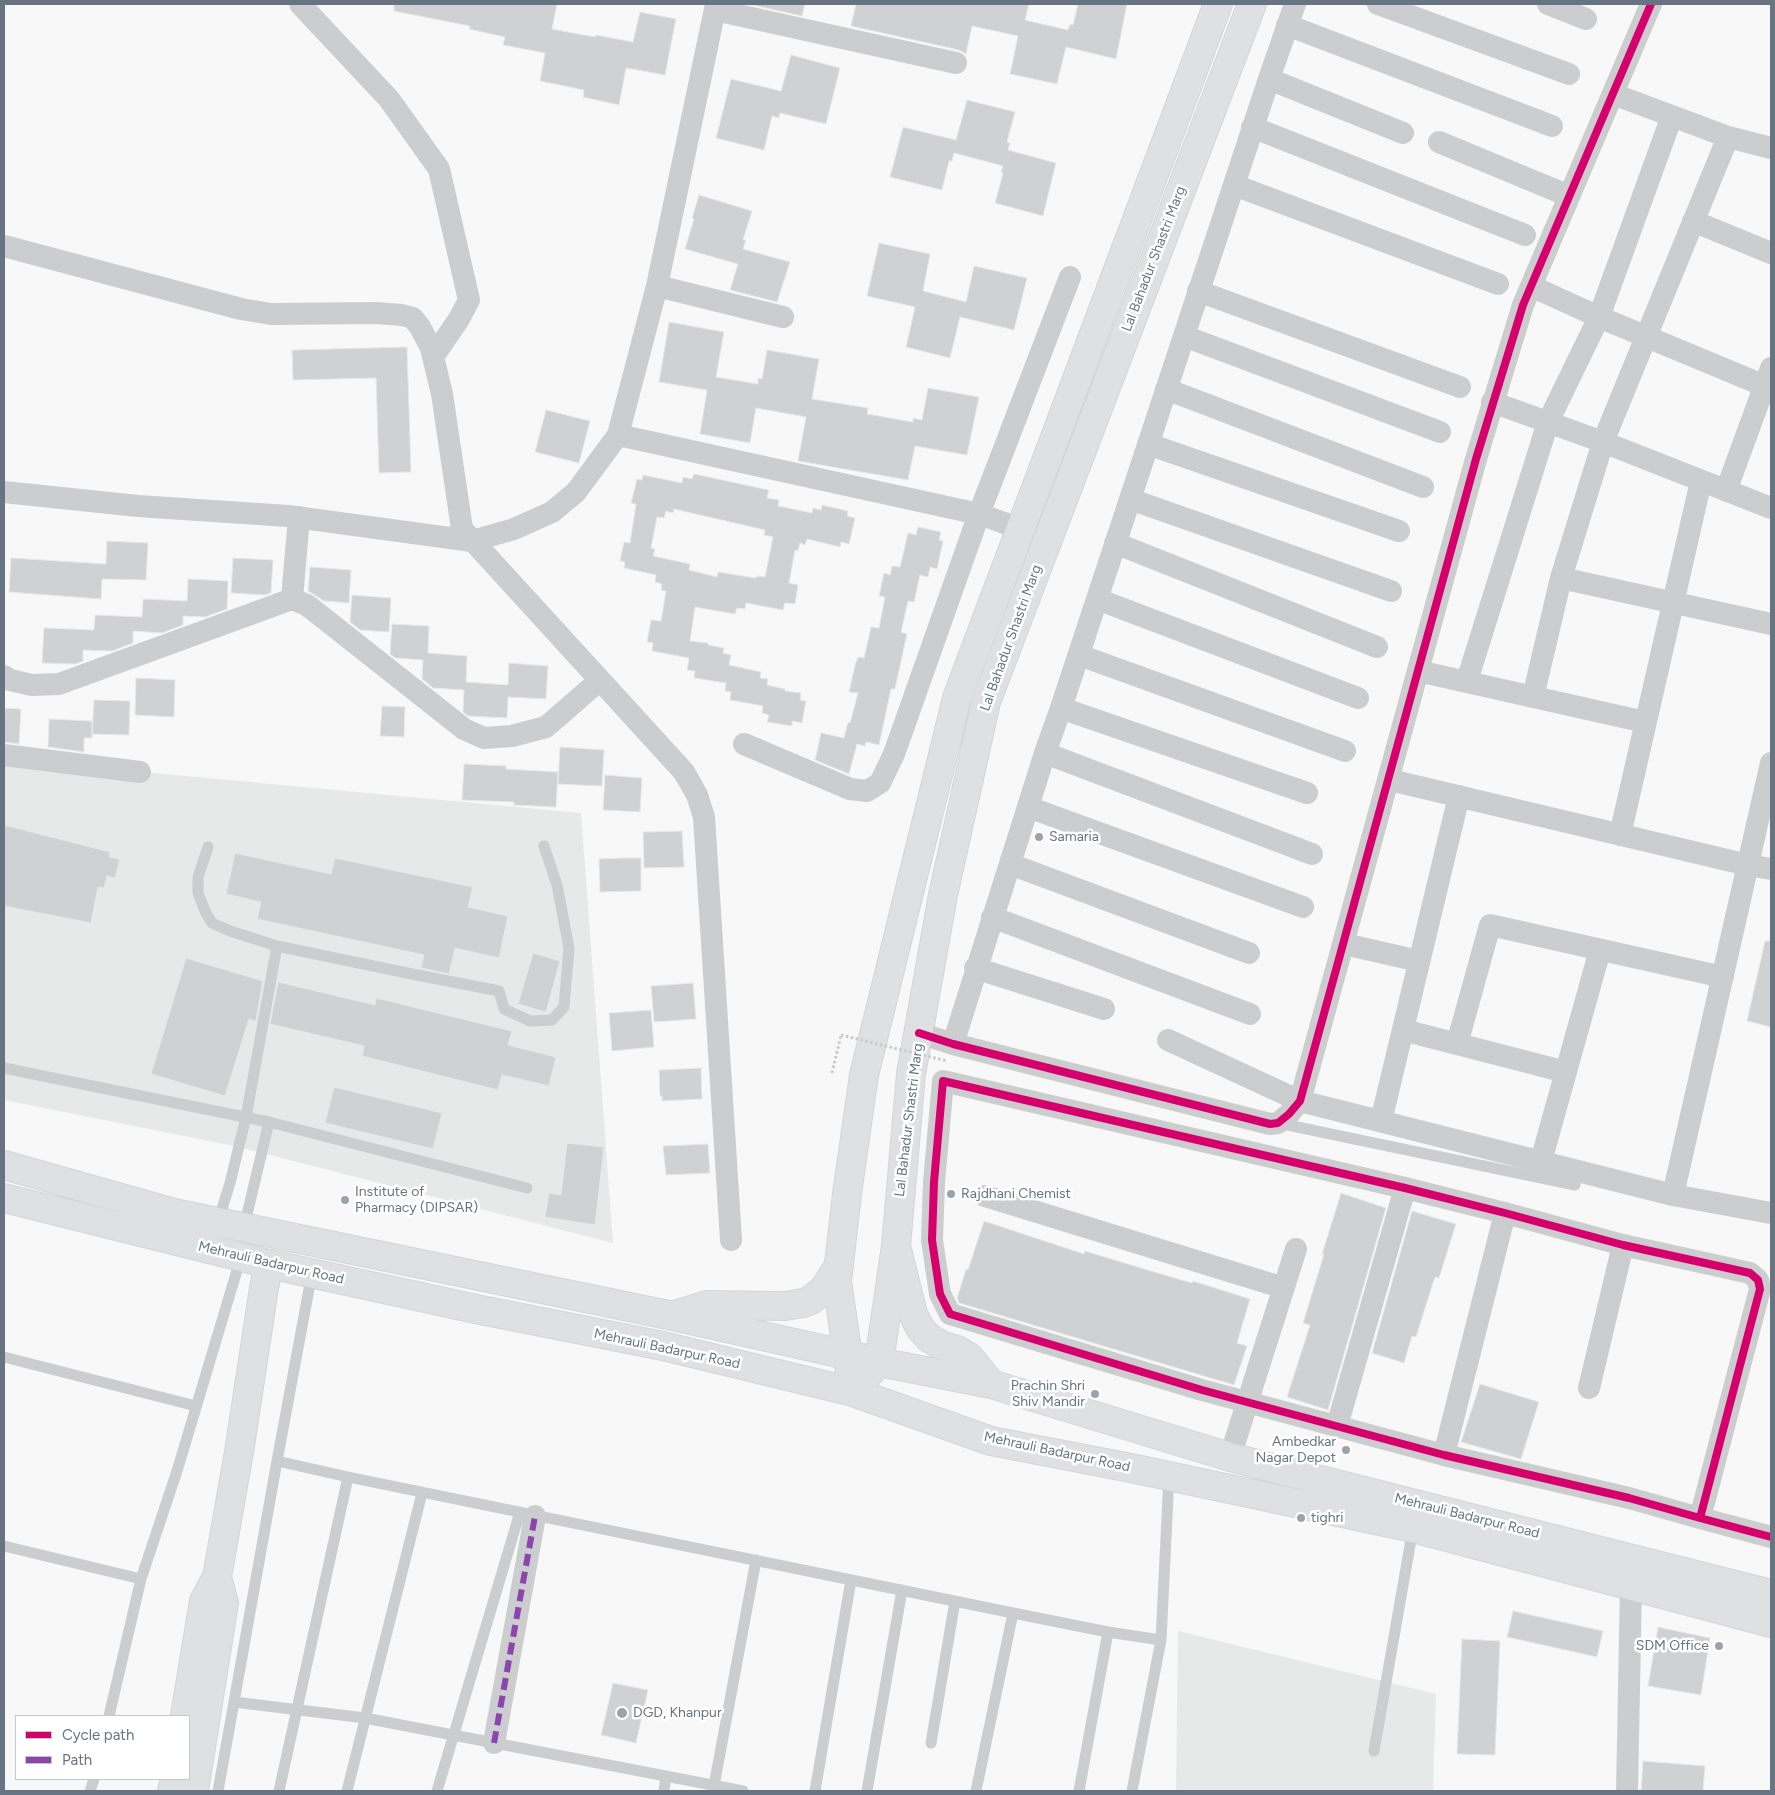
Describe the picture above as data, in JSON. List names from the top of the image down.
{
  "streets": {
    "main road": ["Lal Bahadur Shastri Marg", "Mehrauli Badarpur Road"]
  },
  "crossings": [
    ["Lal Bahadur Shastri Marg", "Mehrauli Badarpur Road"]
  ],
  "places": [
    "Samaria",
    "Rajdhani Chemist",
    "Institute of Pharmacy (DIPSAR)",
    "Prachin Shri Shiv Mandir",
    "Ambedkar Nagar Depot",
    "tighri",
    "SDM Office",
    "DGD, Khanpur"
  ],
  "legend": ["Cycle path", "Path"]
}
